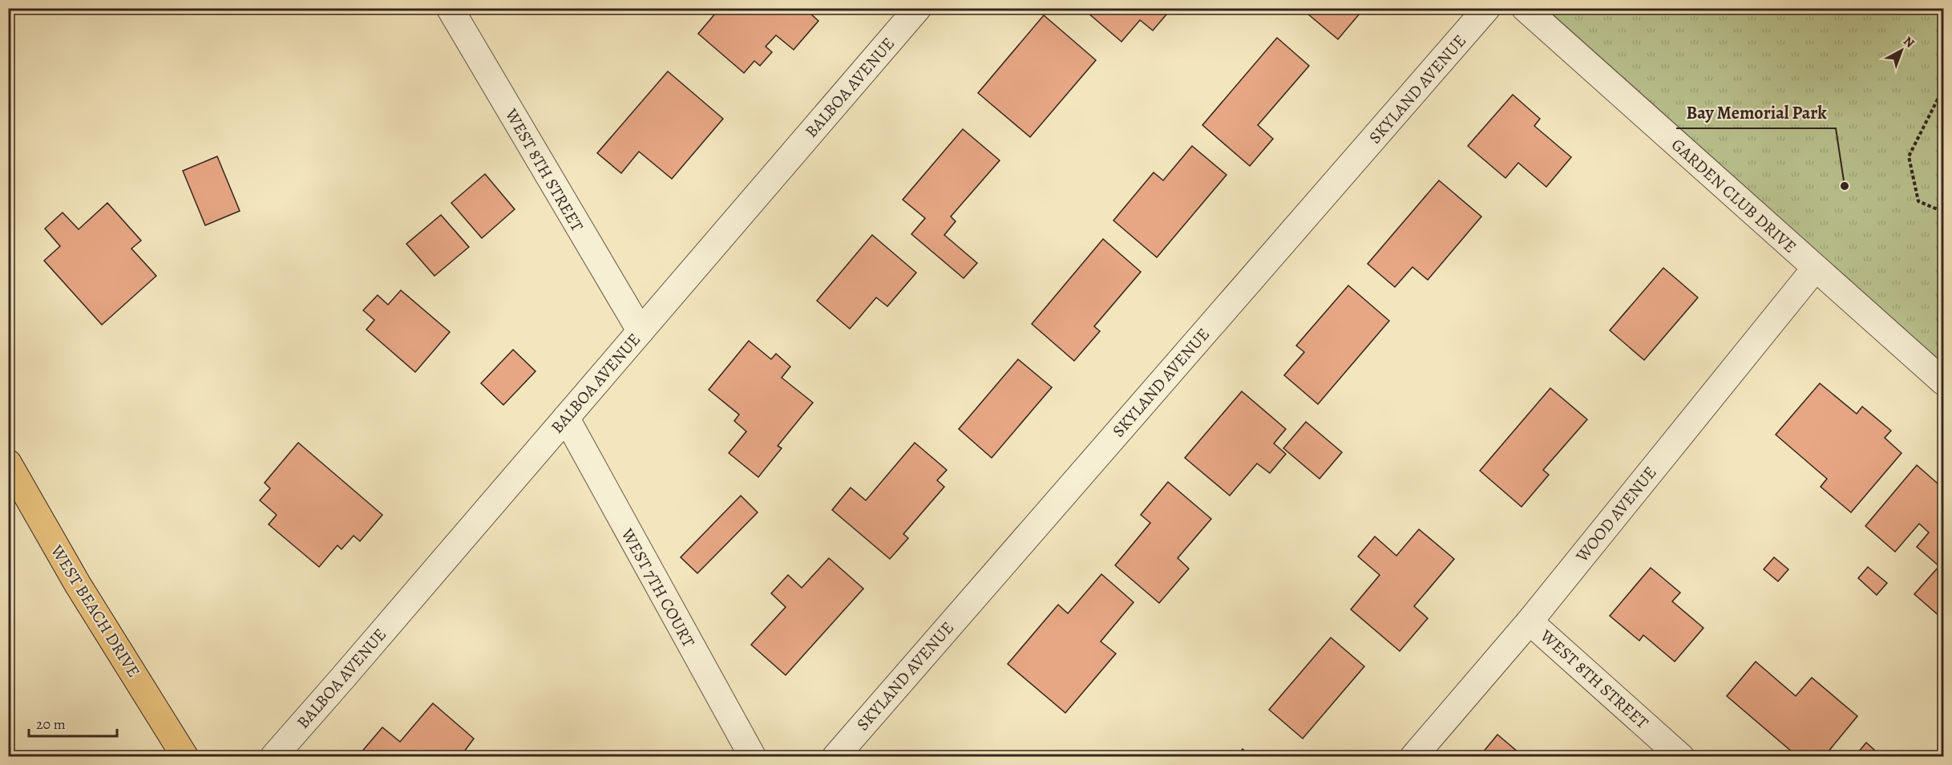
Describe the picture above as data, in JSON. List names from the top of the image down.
{
  "streets": {
    "main road": ["WEST BEACH DRIVE"],
    "street": [
      "BALBOA AVENUE",
      "SKYLAND AVENUE",
      "WEST 8TH STREET",
      "GARDEN CLUB DRIVE",
      "WOOD AVENUE",
      "WEST 7TH COURT"
    ]
  },
  "crossings": [
    ["BALBOA AVENUE", "WEST 8TH STREET"],
    ["BALBOA AVENUE", "WEST 7TH COURT"],
    ["WEST 8TH STREET", "WOOD AVENUE"],
    ["GARDEN CLUB DRIVE", "WOOD AVENUE"]
  ],
  "places": ["Bay Memorial Park"],
  "scale_bar": "20 m",
  "north": "top right"
}
